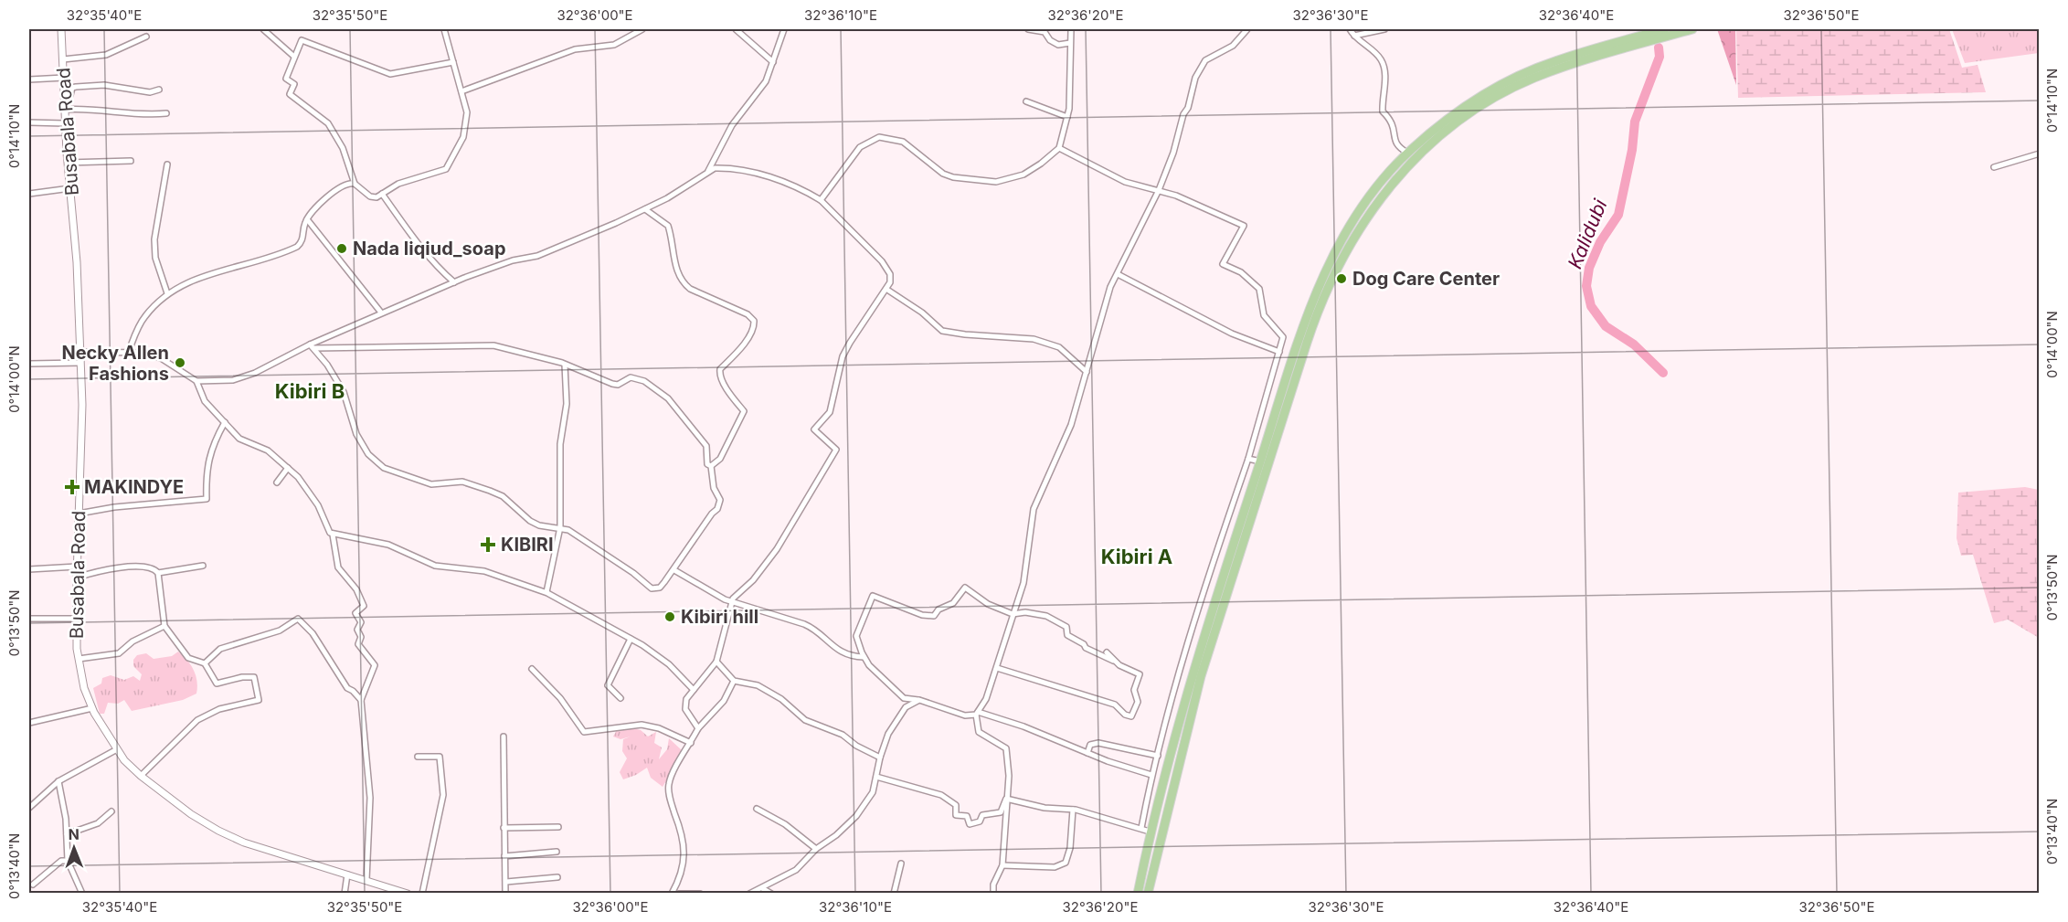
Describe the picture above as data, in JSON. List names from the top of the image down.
{
  "streets": {
    "street": ["Busabala Road"]
  },
  "districts": ["Kibiri B", "Kibiri A"],
  "water": ["Kalidubi"],
  "places": {
    "other": [
      "Nada liqiud_soap",
      "Dog Care Center",
      "Necky Allen Fashions",
      "Kibiri hill"
    ],
    "health": ["MAKINDYE", "KIBIRI"]
  },
  "north": "top",
  "coordinates": [
    "32°35'40\"E",
    "32°35'50\"E",
    "32°36'00\"E",
    "32°36'10\"E",
    "32°36'20\"E",
    "32°36'30\"E",
    "32°36'40\"E",
    "32°36'50\"E",
    "0°14'10\"N",
    "0°14'00\"N",
    "0°13'50\"N",
    "0°13'40\"N"
  ]
}
